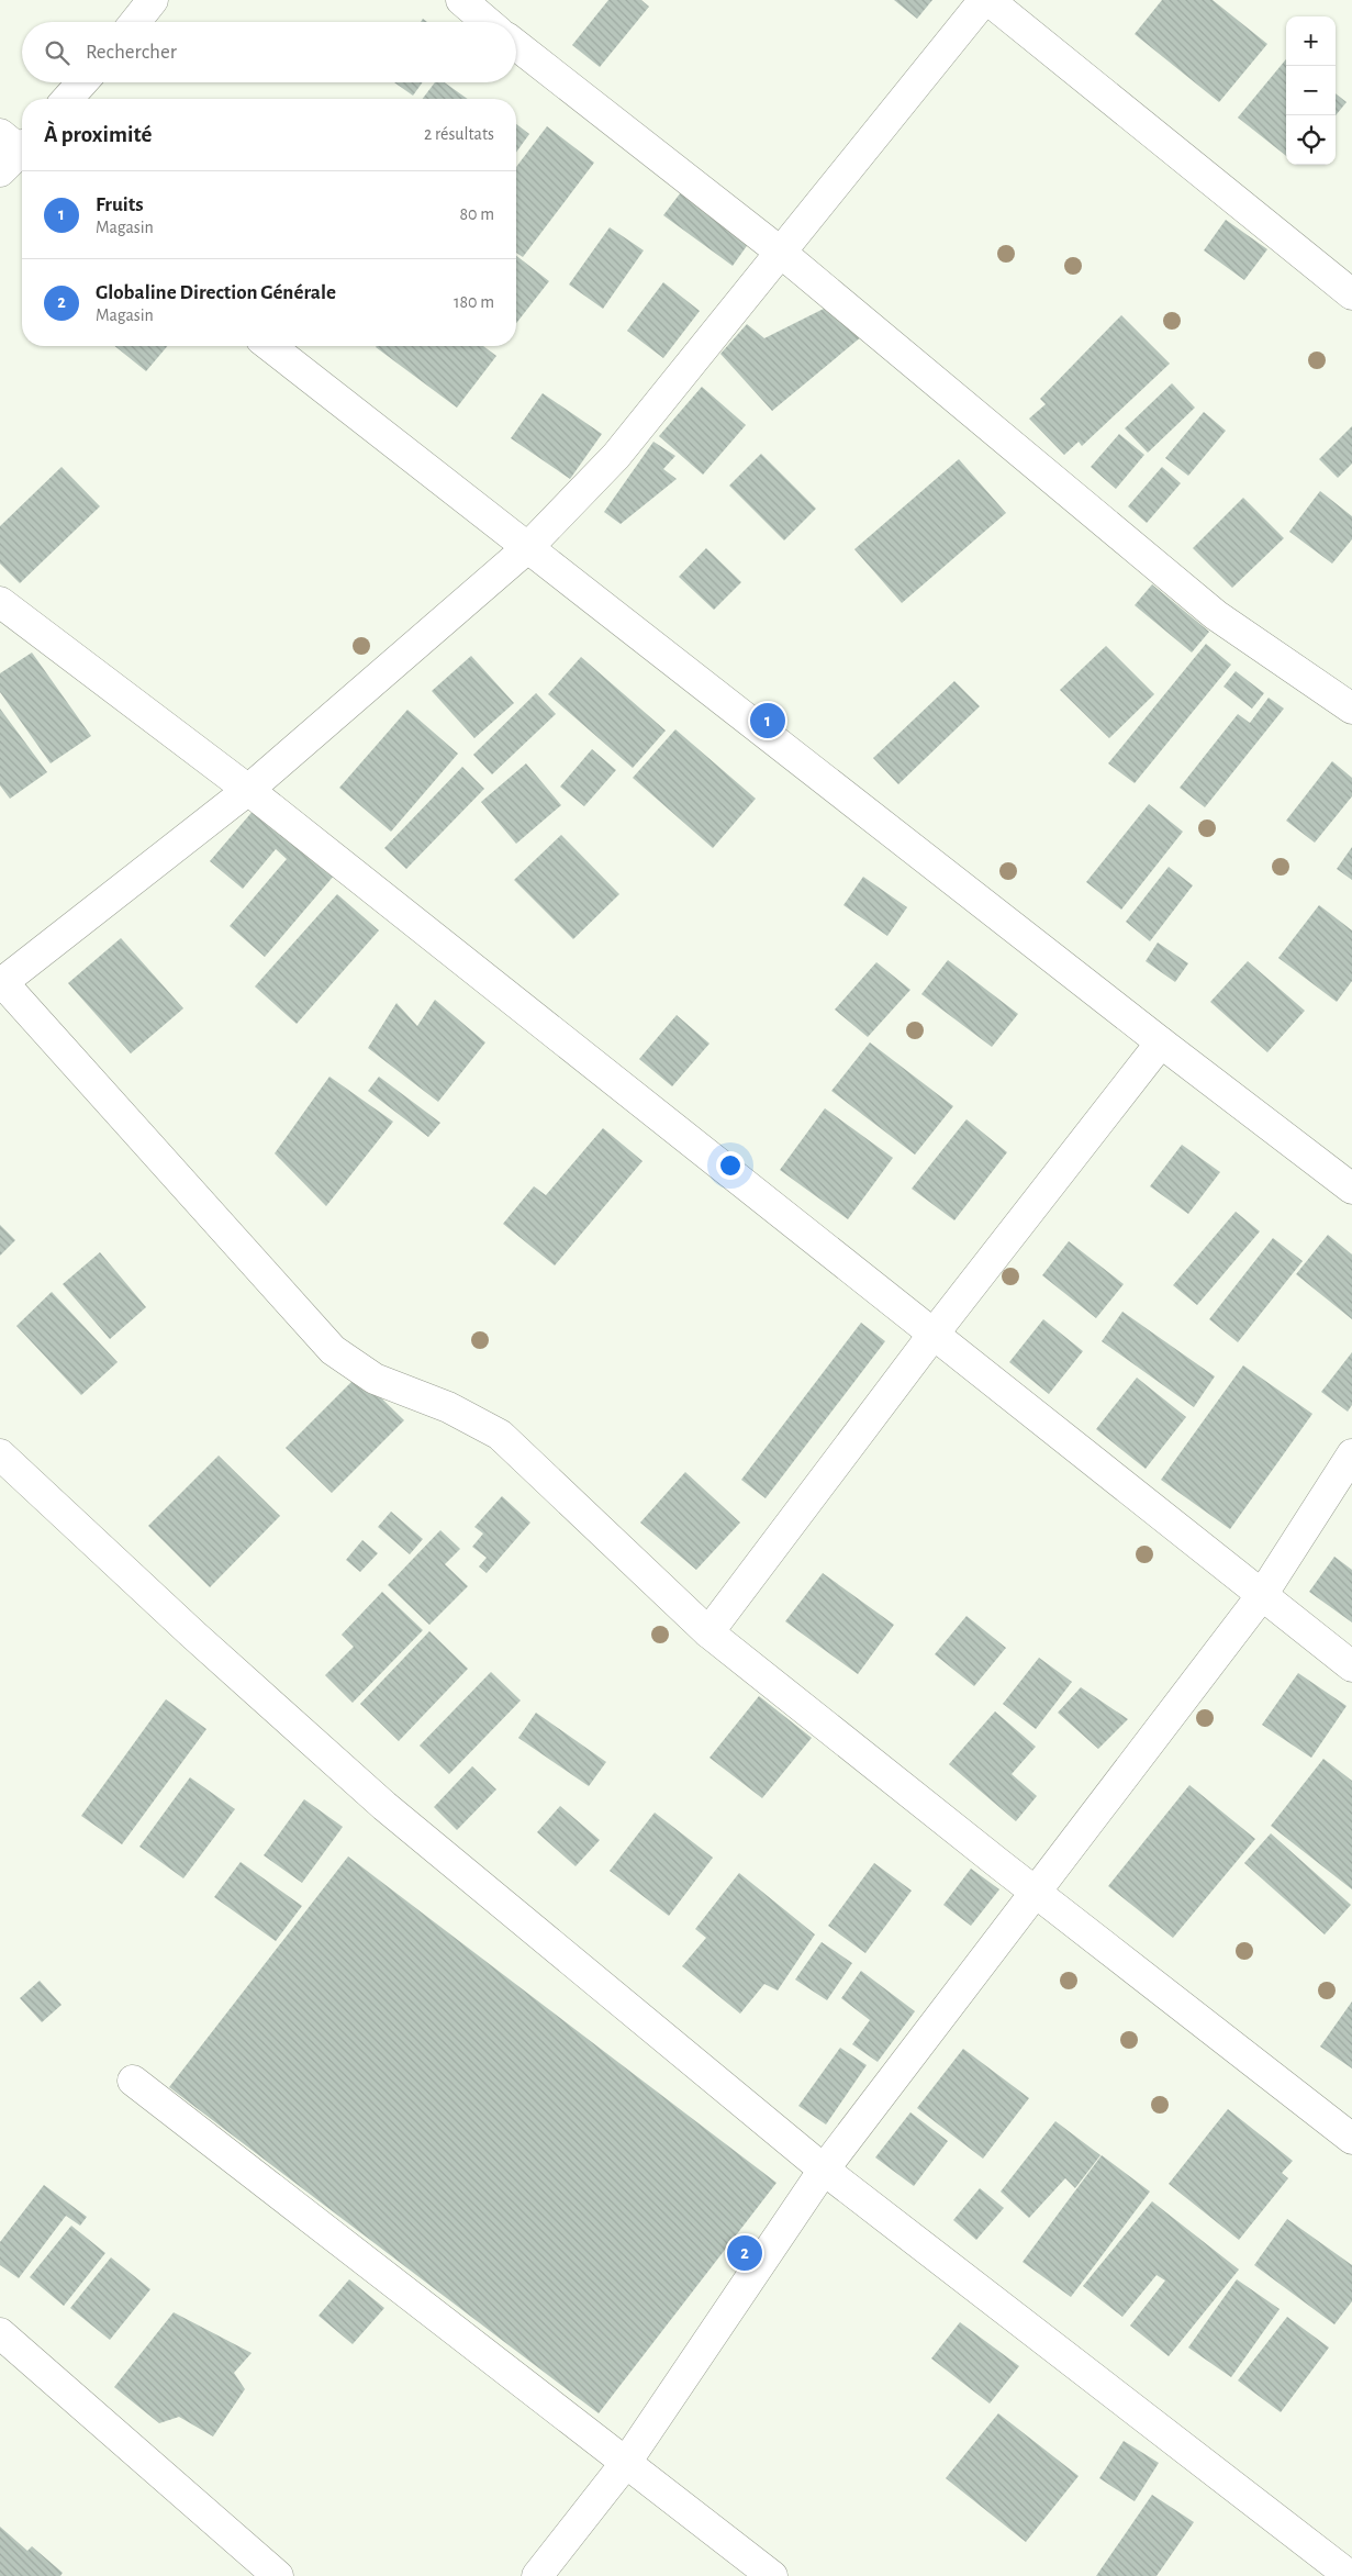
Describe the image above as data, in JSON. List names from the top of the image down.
{
  "page": {
    "map_buttons": ["+", "−"],
    "search": "Rechercher",
    "heading": ["À proximité", "2 résultats"],
    "list": [
      {
        "mark": "1",
        "name": "Fruits",
        "note": "Magasin",
        "value": "80 m"
      },
      {
        "mark": "2",
        "name": "Globaline Direction Générale",
        "note": "Magasin",
        "value": "180 m"
      }
    ],
    "pins": ["1", "2"]
  }
}
